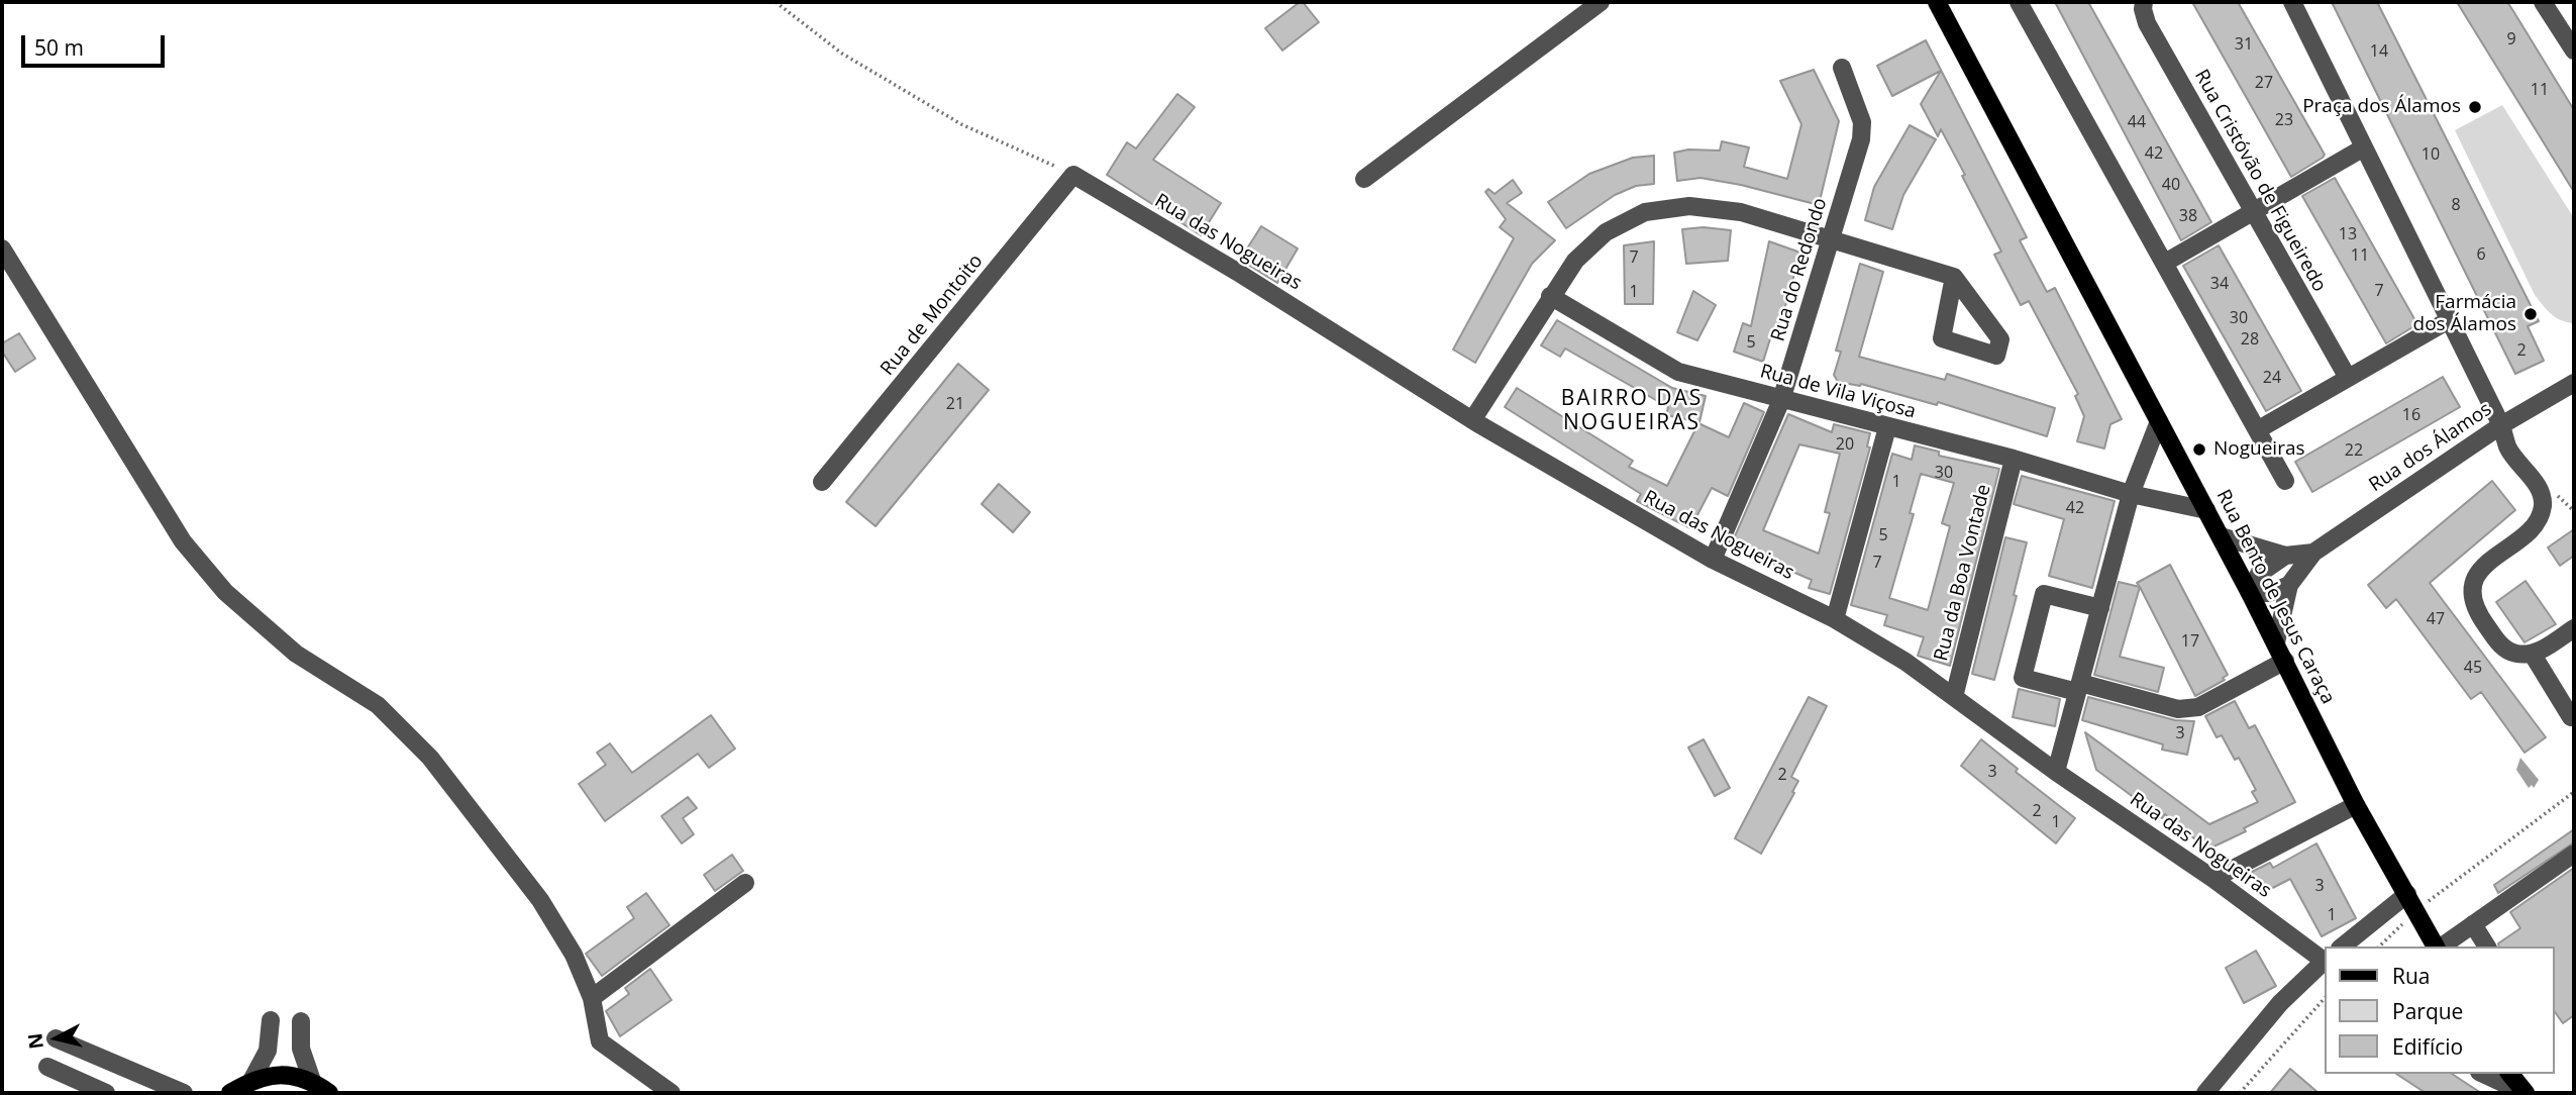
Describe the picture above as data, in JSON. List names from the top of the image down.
{
  "streets": {
    "main road": ["Rua Bento de Jesus Caraça"],
    "street": [
      "Rua Cristóvão de Figueiredo",
      "Rua das Nogueiras",
      "Rua do Redondo",
      "Rua de Montoito",
      "Rua de Vila Viçosa",
      "Rua dos Álamos",
      "Rua da Boa Vontade"
    ]
  },
  "crossings": [
    ["Rua das Nogueiras", "Rua do Redondo"],
    ["Rua das Nogueiras", "Rua de Montoito"],
    ["Rua das Nogueiras", "Rua da Boa Vontade"],
    ["Rua do Redondo", "Rua de Vila Viçosa"],
    ["Rua de Vila Viçosa", "Rua da Boa Vontade"],
    ["Rua de Vila Viçosa", "Rua Bento de Jesus Caraça"]
  ],
  "districts": ["BAIRRO DAS NOGUEIRAS"],
  "places": ["Praça dos Álamos", "Farmácia dos Álamos", "Nogueiras"],
  "house_numbers": [
    "9",
    "31",
    "14",
    "27",
    "11",
    "23",
    "44",
    "42",
    "10",
    "40",
    "8",
    "38",
    "13",
    "6",
    "11",
    "7",
    "34",
    "7",
    "1",
    "30",
    "28",
    "5",
    "2",
    "24",
    "21",
    "16",
    "20",
    "22",
    "30",
    "1",
    "42",
    "5",
    "7",
    "47",
    "17",
    "45",
    "3",
    "3",
    "2",
    "2",
    "1",
    "3",
    "1"
  ],
  "legend": ["Rua", "Parque", "Edifício"],
  "scale_bar": "50 m",
  "north": "left"
}
